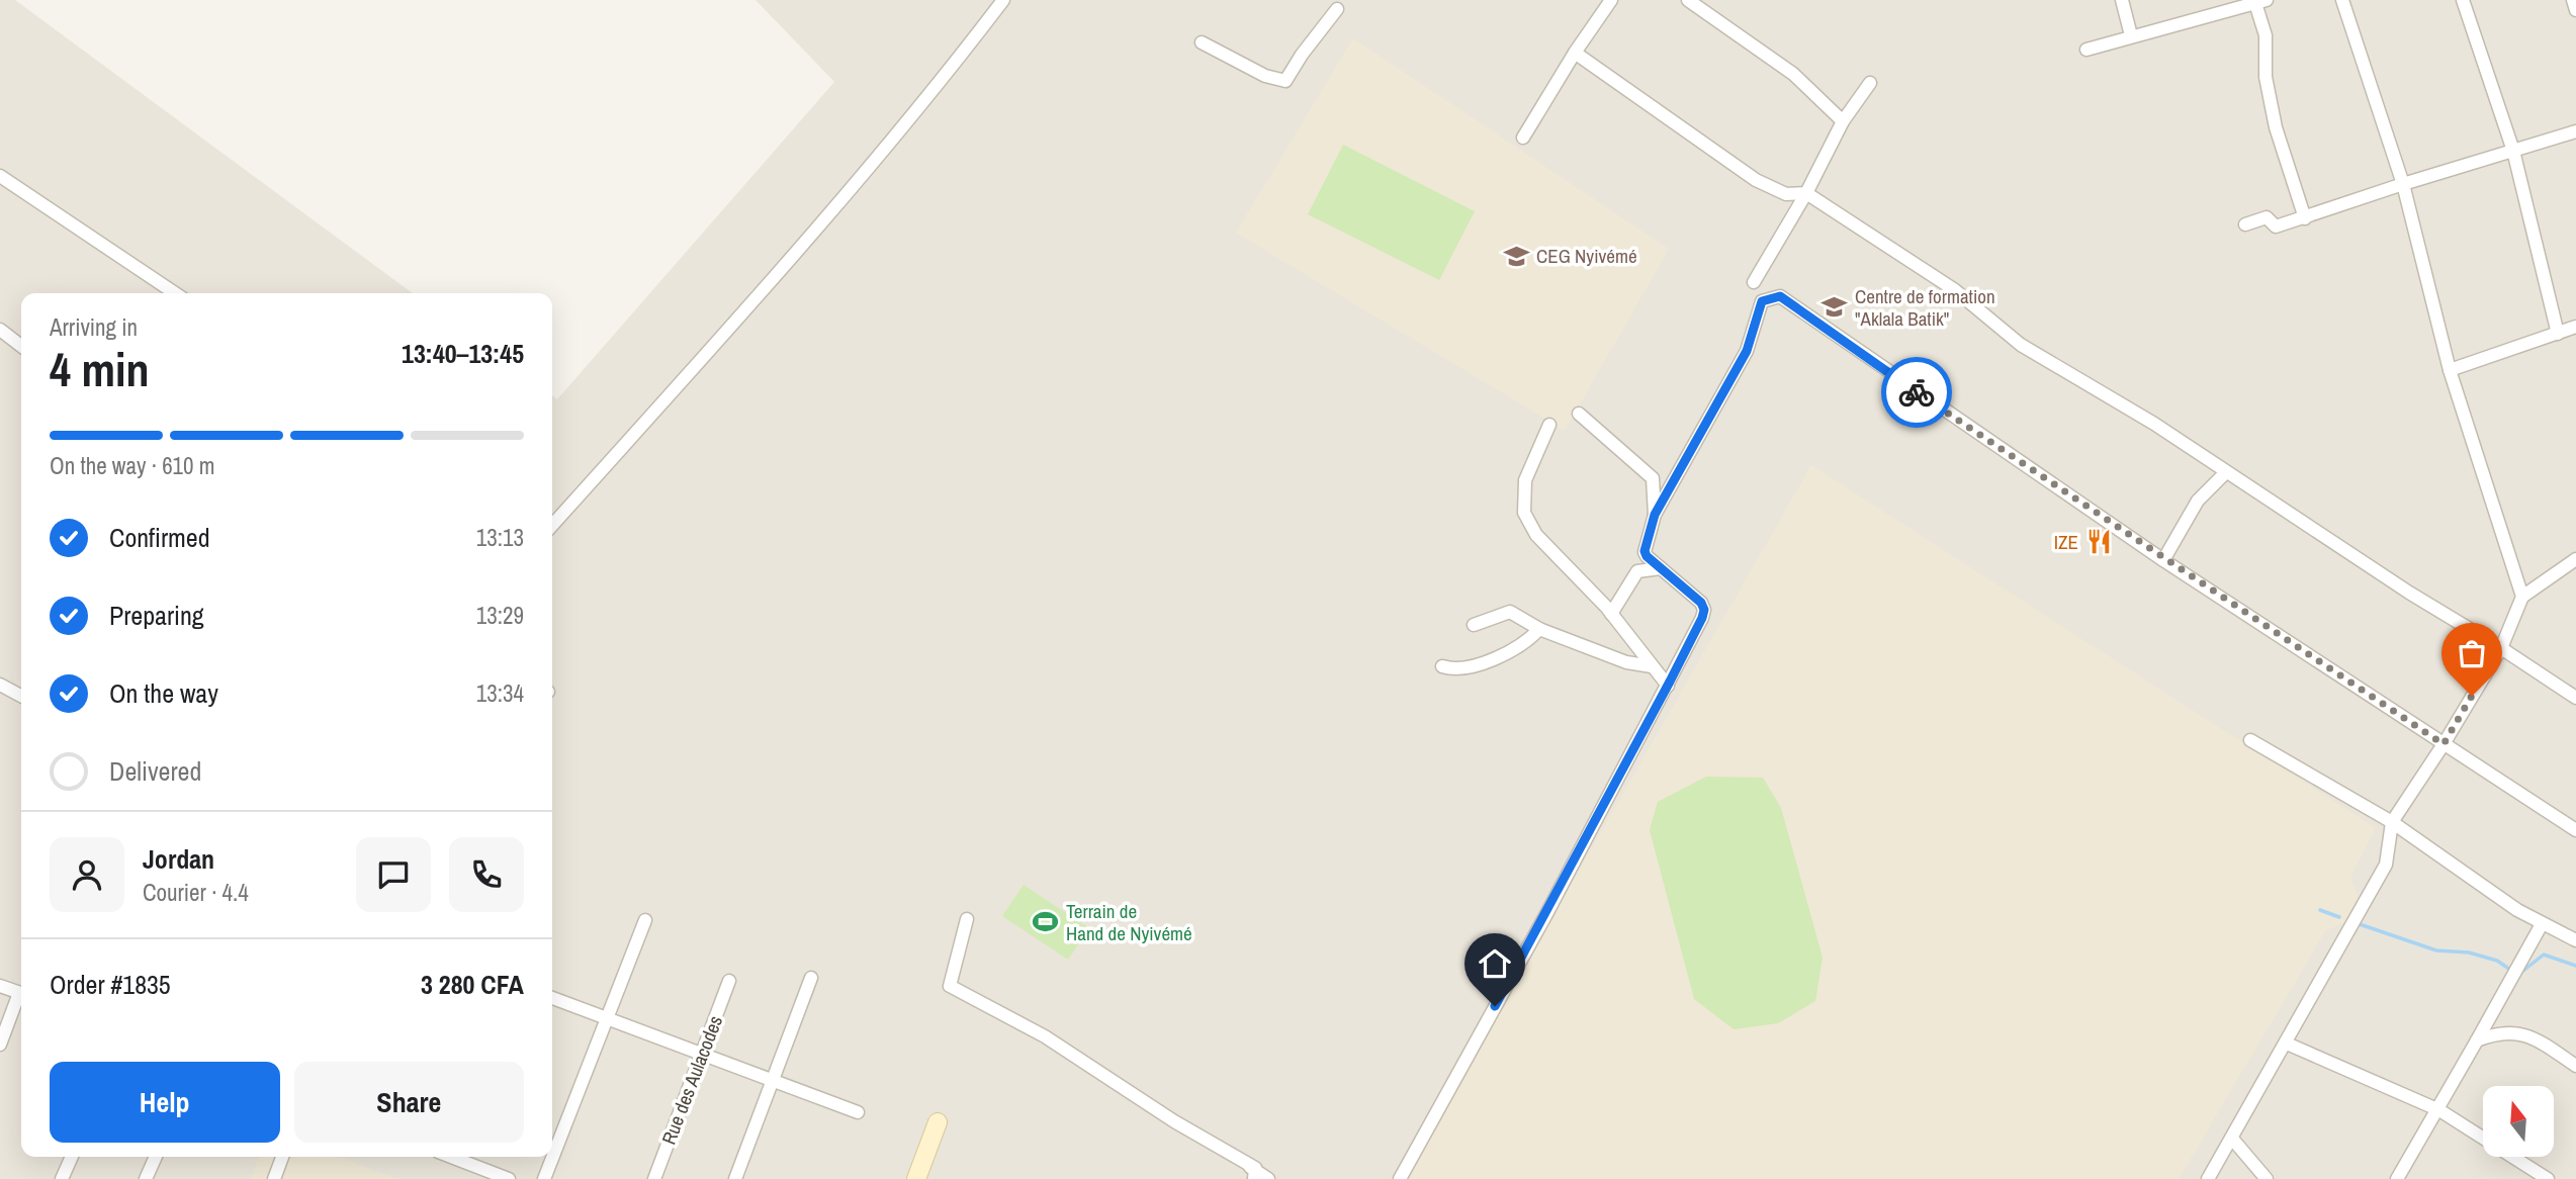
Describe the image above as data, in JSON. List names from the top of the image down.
{
  "streets": {
    "street": ["Rue des Aulacodes"]
  },
  "places": {
    "school or university": ["CEG Nyivémé", "Centre de formation \"Aklala Batik\""],
    "restaurant": ["IZE"],
    "sports": ["Terrain de Hand de Nyivémé"]
  },
  "north": "top",
  "page": {
    "heading": ["4 min", "Arriving in", "13:40–13:45"],
    "panel": [
      "Jordan",
      "Courier · 4.4",
      "Order #1835",
      "3 280 CFA"
    ],
    "bar": "On the way · 610 m",
    "list": [
      ["Confirmed", "13:13"],
      ["Preparing", "13:29"],
      ["On the way", "13:34"],
      "Delivered"
    ],
    "buttons": ["Help", "Share"]
  }
}
